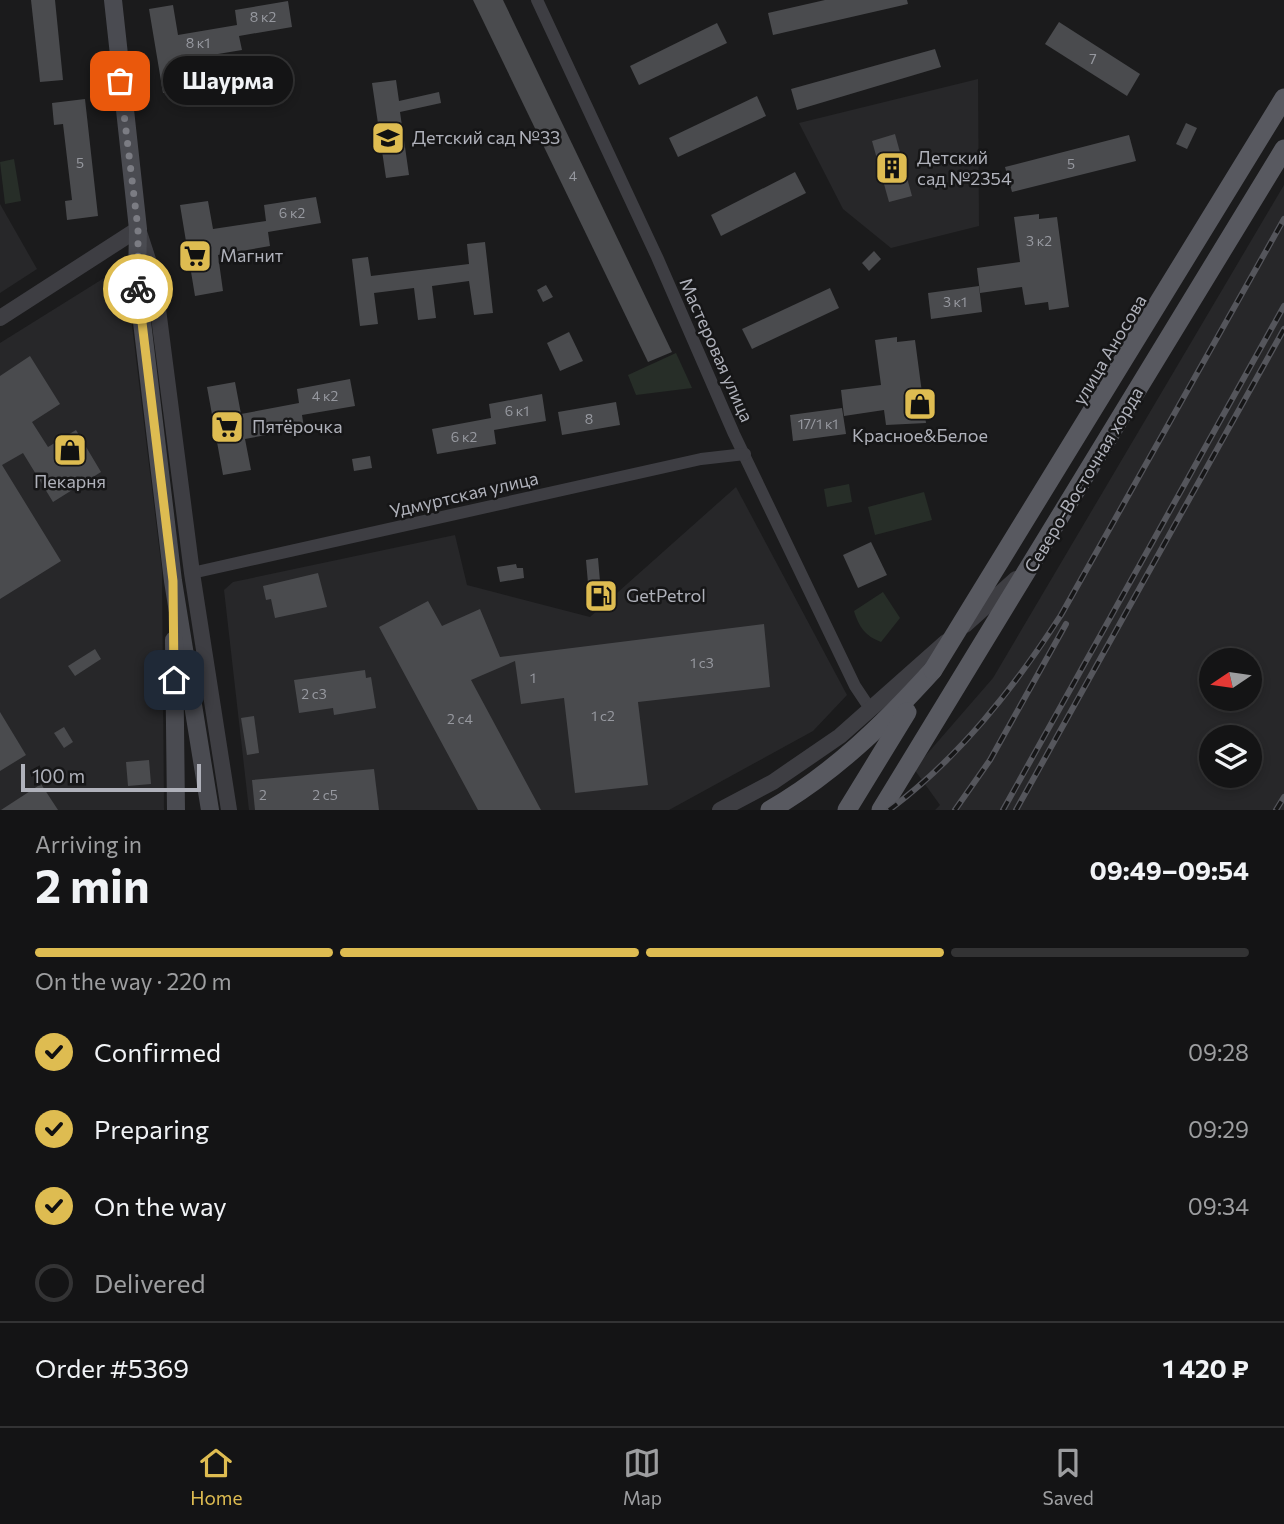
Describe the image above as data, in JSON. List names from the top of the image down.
{
  "streets": {
    "main road": ["Северо-Восточная хорда"],
    "street": ["Мастеровая улица", "улица Аносова", "Удмуртская улица"]
  },
  "crossings": [
    ["Мастеровая улица", "улица Аносова"],
    ["Мастеровая улица", "Удмуртская улица"],
    ["улица Аносова", "Северо-Восточная хорда"]
  ],
  "places": {
    "other": ["Шаурма"],
    "school or university": ["Детский сад №33"],
    "building": ["Детский сад №2354"],
    "supermarket": ["Магнит", "Пятёрочка"],
    "shop": ["Красное&Белое", "Пекарня"],
    "fuel station": ["GetPetrol"]
  },
  "house_numbers": [
    "8 к2",
    "8 к1",
    "7",
    "5",
    "5",
    "4",
    "6 к2",
    "3 к2",
    "3 к1",
    "4 к2",
    "6 к1",
    "8",
    "17/1 к1",
    "6 к2",
    "1 с3",
    "1",
    "2 с3",
    "1 с2",
    "2 с4",
    "2",
    "2 с5"
  ],
  "scale_bar": "100 m",
  "north": "left",
  "page": {
    "bubble": "Шаурма",
    "scale": "100 m",
    "heading": ["2 min", "Arriving in", "09:49–09:54"],
    "panel": ["Order #5369", "1 420 ₽"],
    "bar": "On the way · 220 m",
    "list": [
      ["Confirmed", "09:28"],
      ["Preparing", "09:29"],
      ["On the way", "09:34"],
      "Delivered"
    ],
    "tabs": ["Home", "Map", "Saved"]
  }
}
